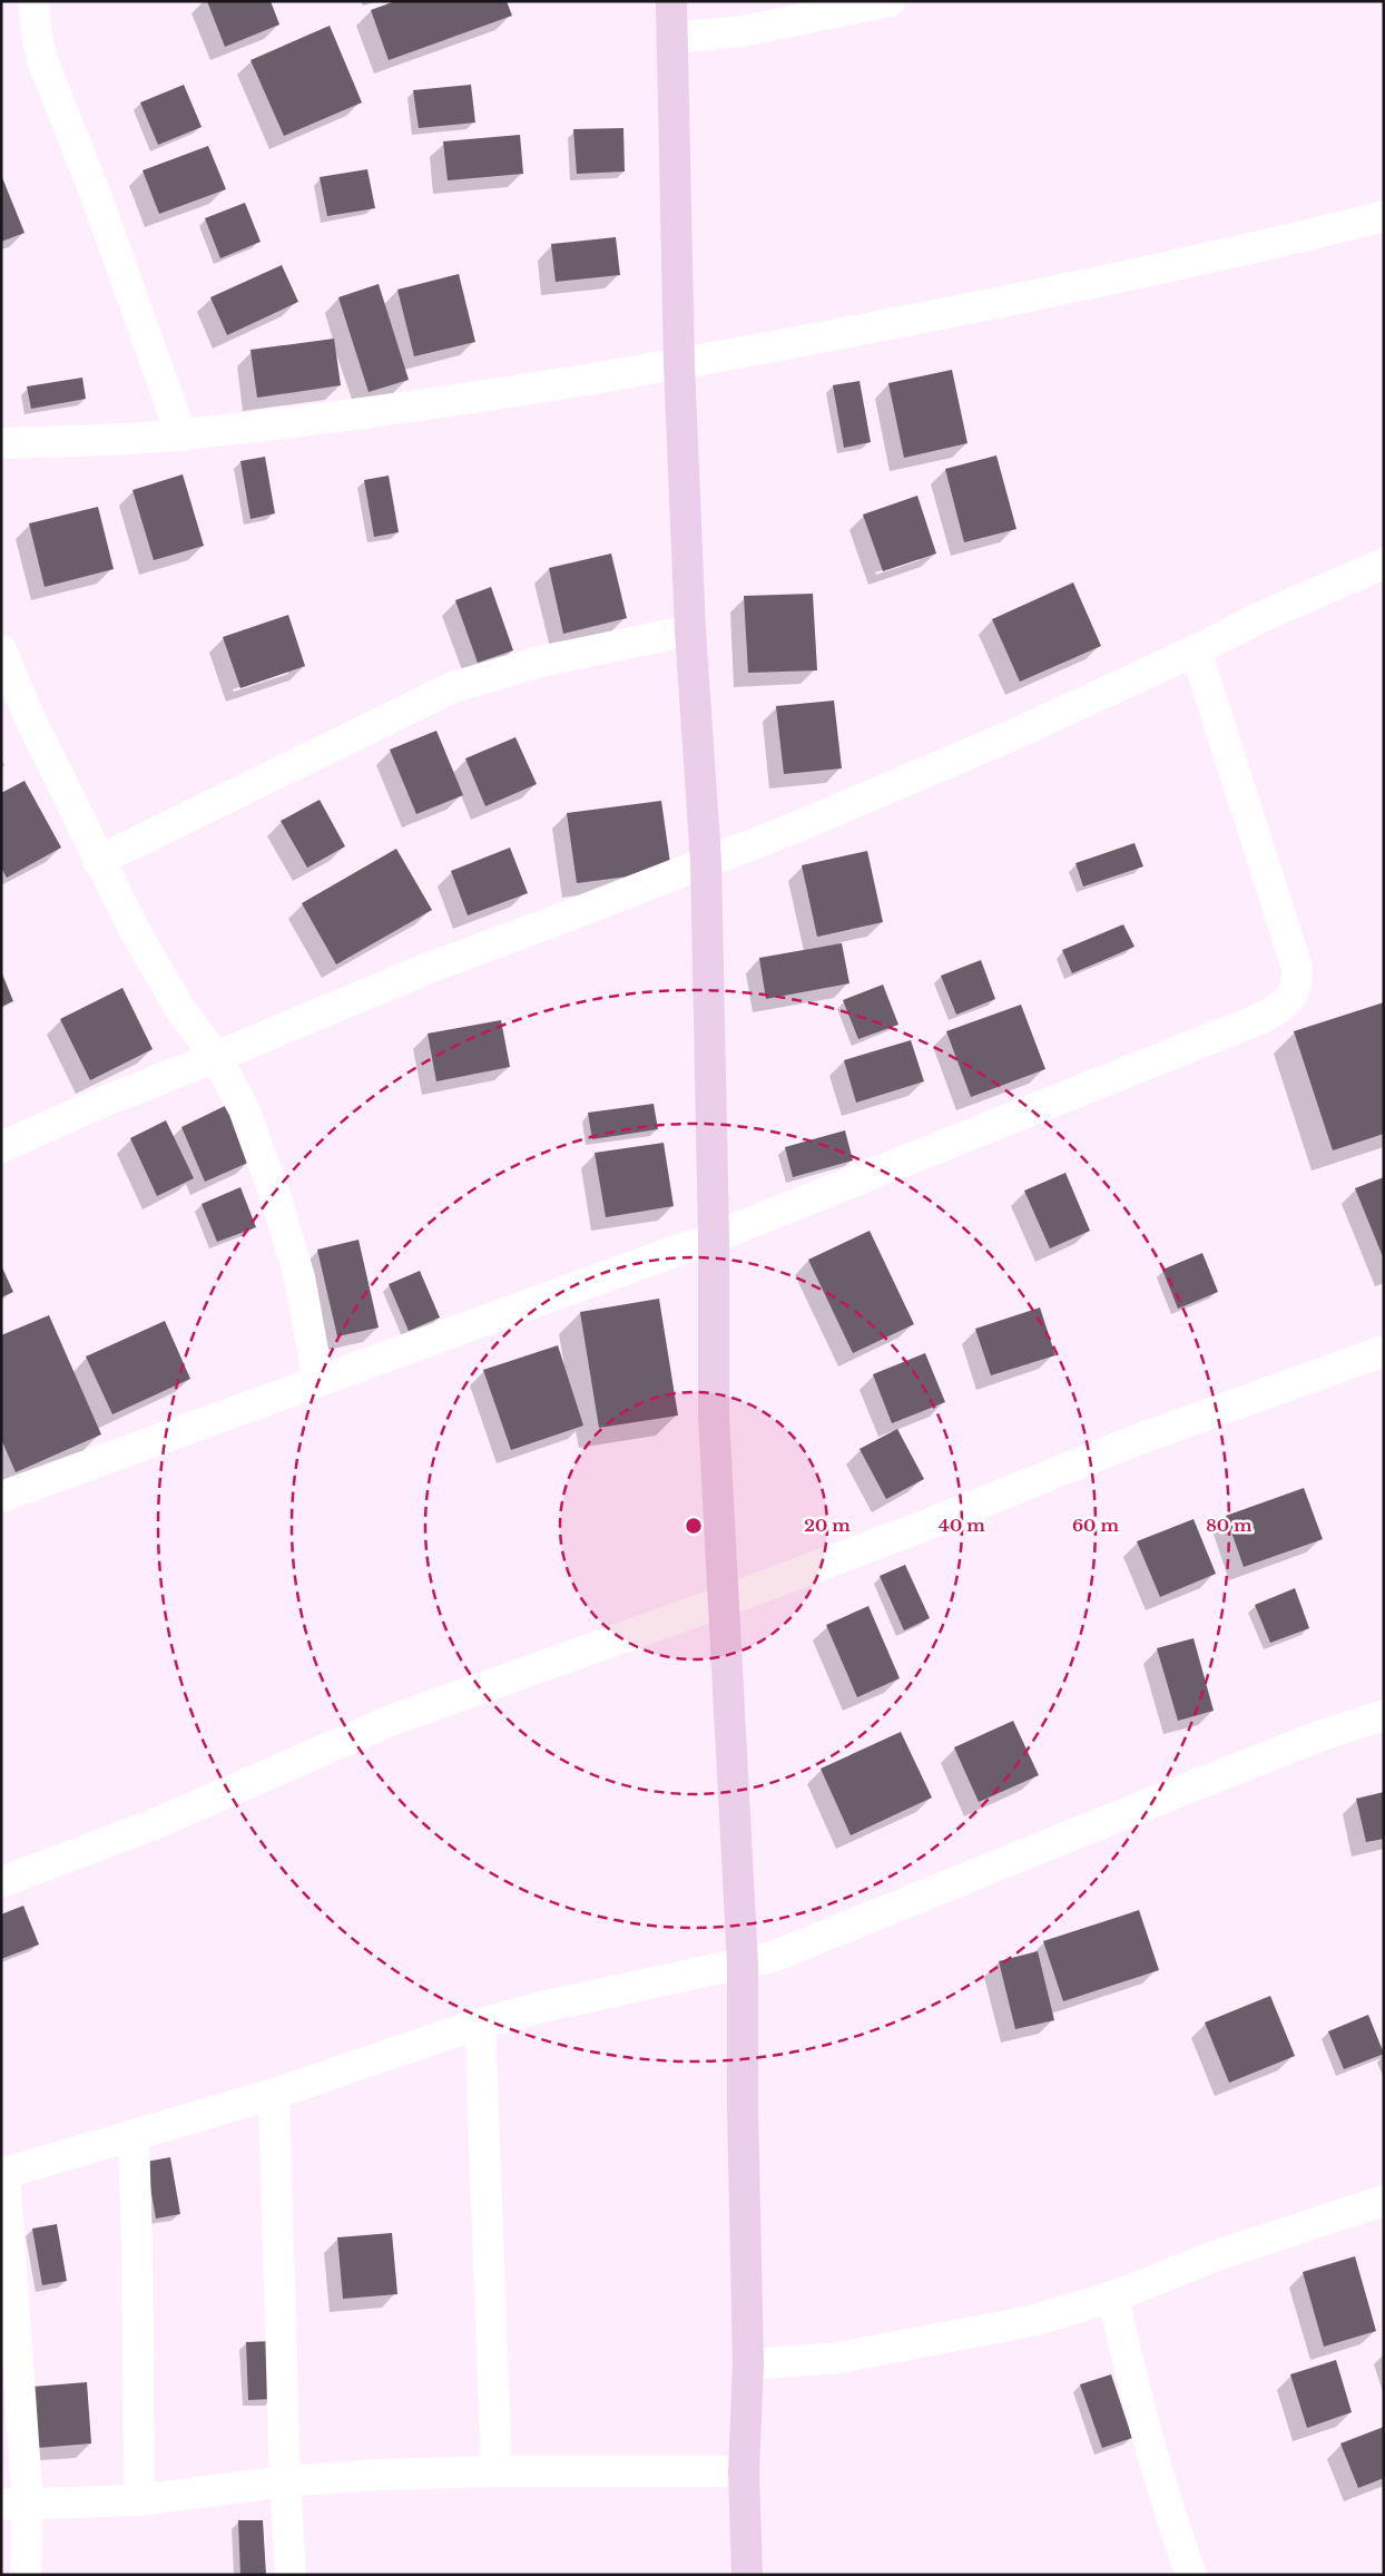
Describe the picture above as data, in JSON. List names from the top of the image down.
{
  "rings": [
    "20 m",
    "40 m",
    "60 m",
    "80 m"
  ]
}
